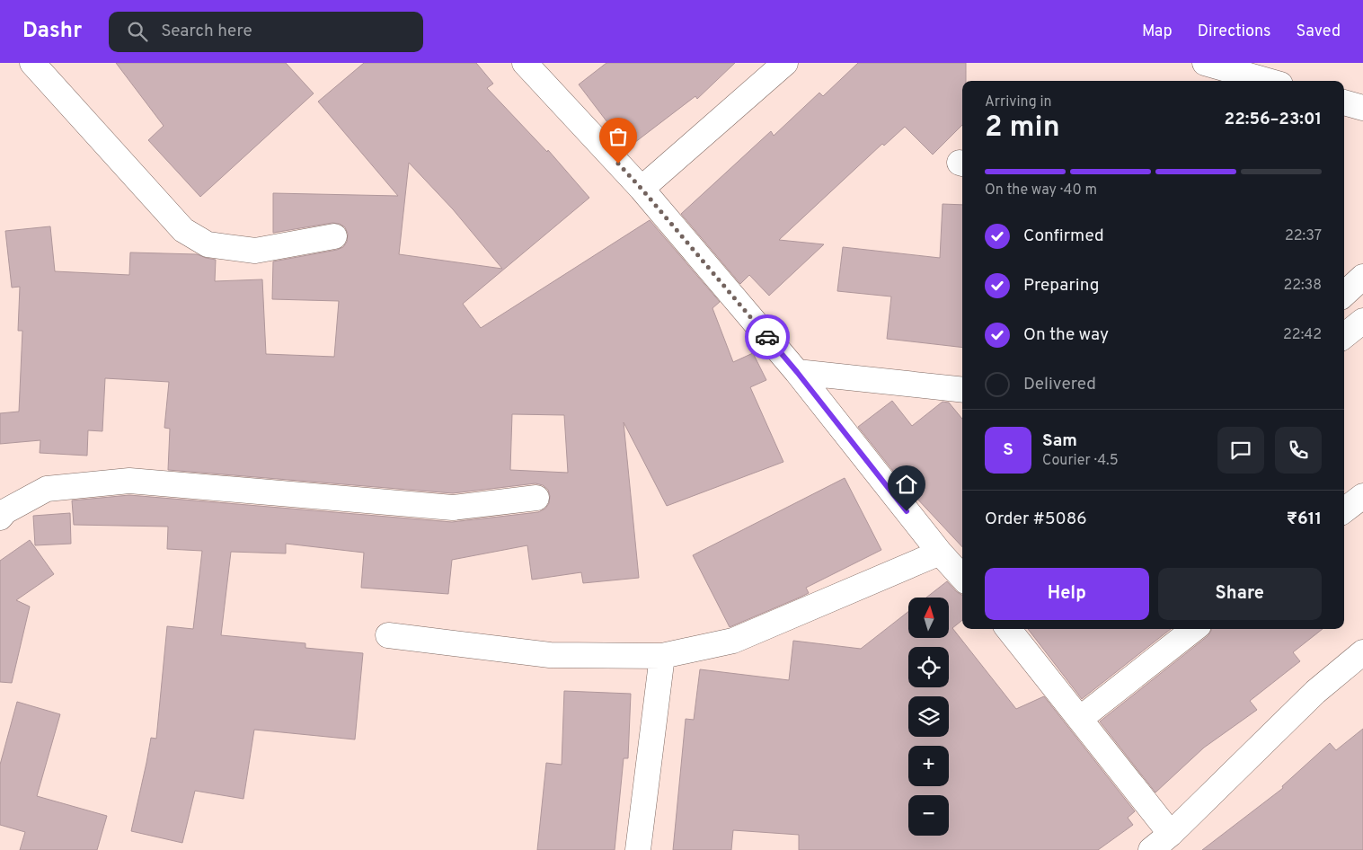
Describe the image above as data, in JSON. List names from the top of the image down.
{
  "north": "top",
  "page": {
    "header": "Dashr",
    "search": "Search here",
    "nav": ["Map", "Directions", "Saved"],
    "heading": ["2 min", "Arriving in", "22:56–23:01"],
    "panel": [
      "Sam",
      "Courier · 4.5",
      "Order #5086",
      "₹611"
    ],
    "bar": "On the way · 40 m",
    "list": [
      ["Confirmed", "22:37"],
      ["Preparing", "22:38"],
      ["On the way", "22:42"],
      "Delivered"
    ],
    "round": "S",
    "buttons": ["Help", "Share"],
    "map_buttons": ["+", "−"]
  }
}
